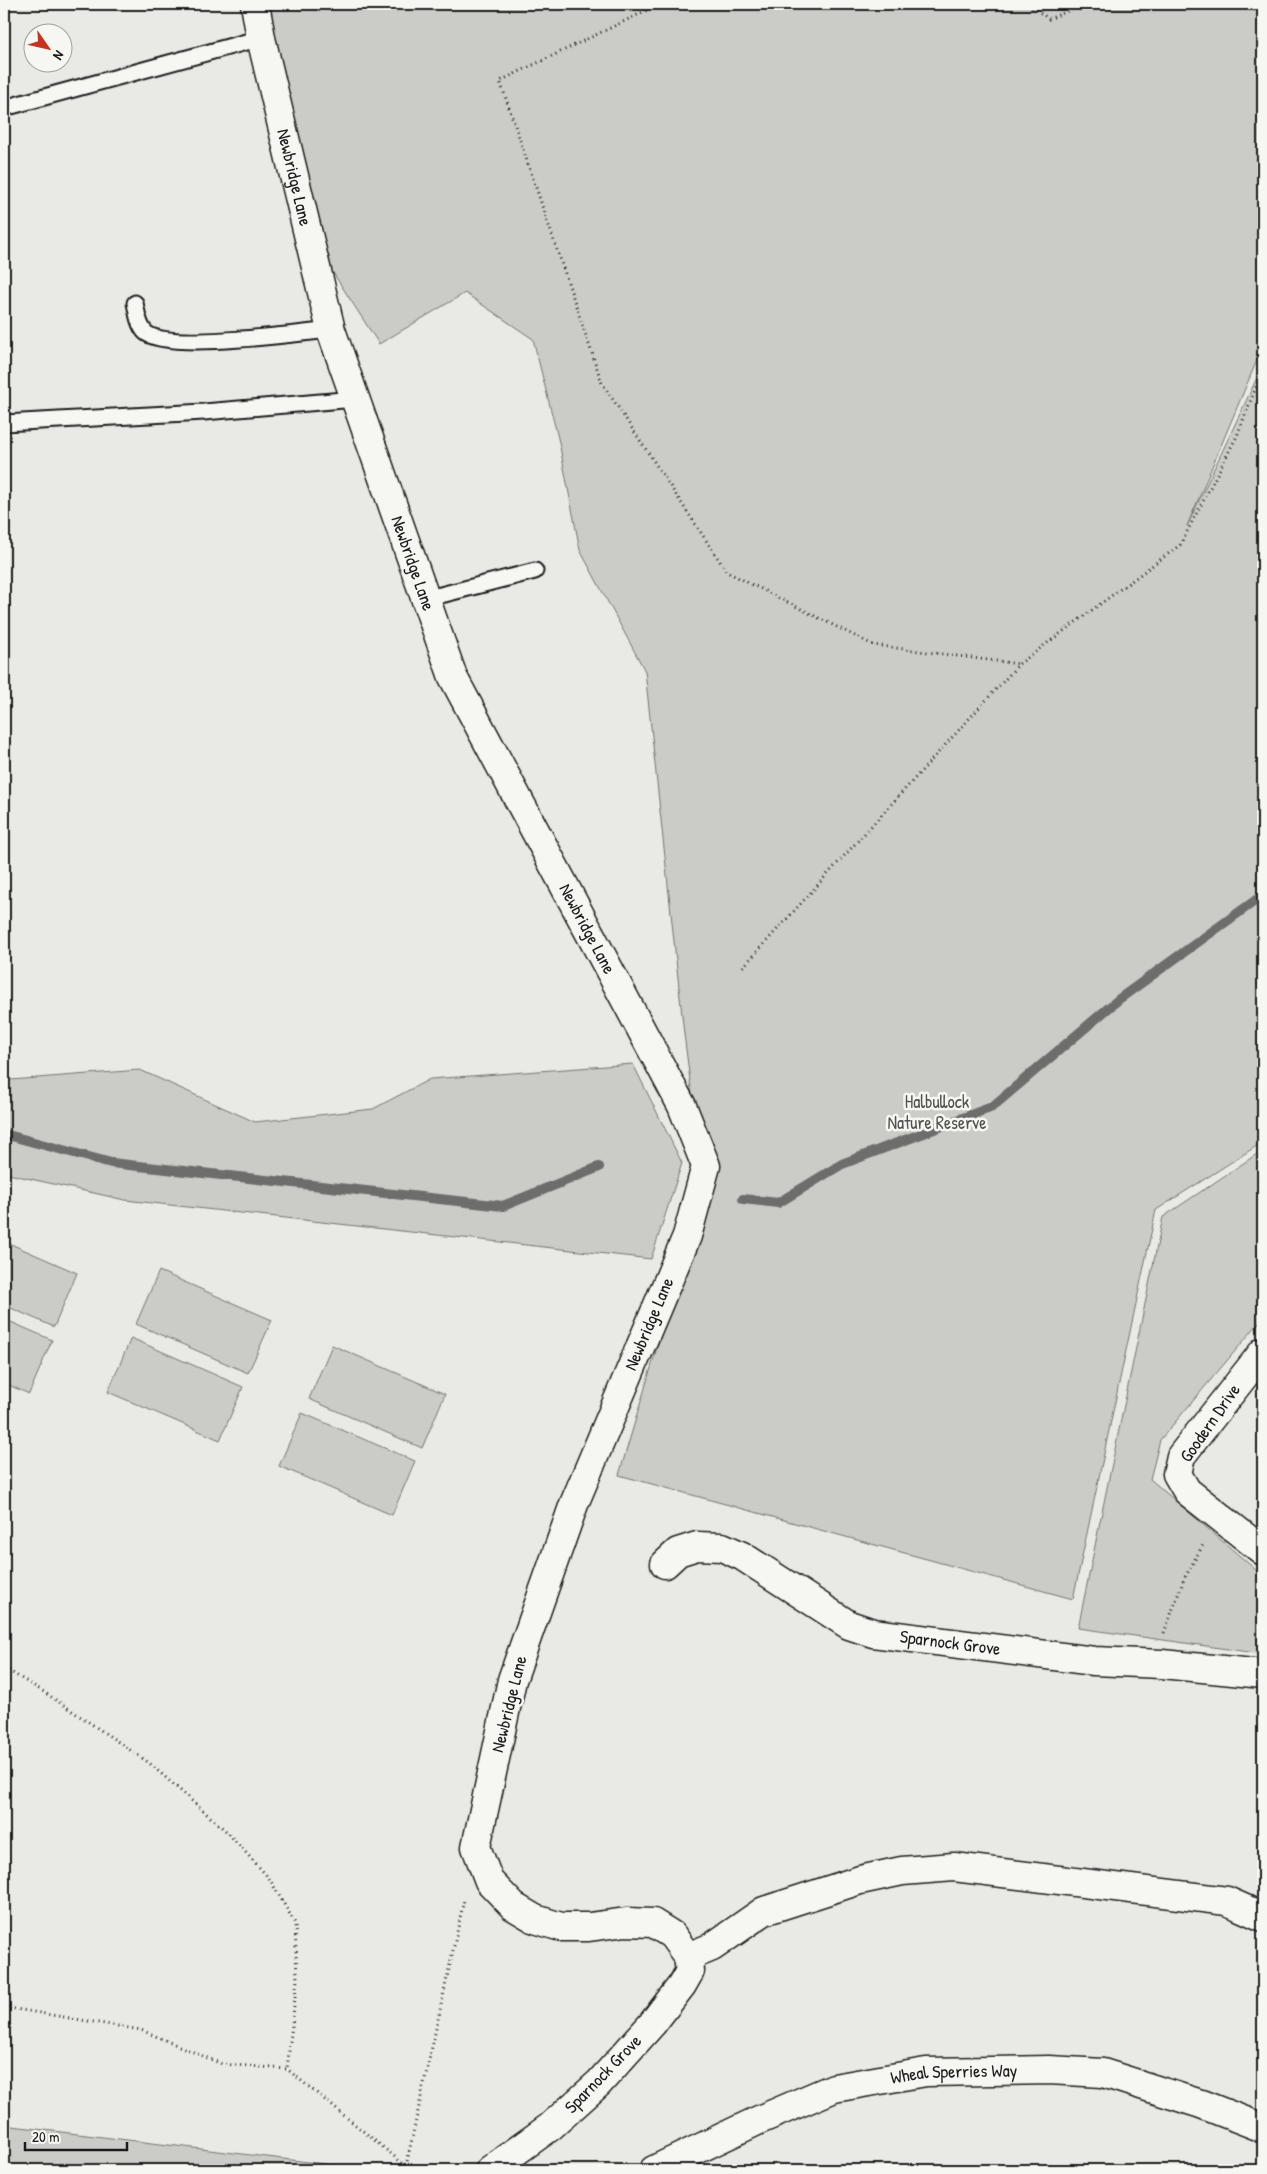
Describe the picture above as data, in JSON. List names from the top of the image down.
{
  "streets": {
    "street": [
      "Newbridge Lane",
      "Goodern Drive",
      "Sparnock Grove",
      "Wheal Sperries Way"
    ]
  },
  "crossings": [
    ["Newbridge Lane", "Sparnock Grove"]
  ],
  "parks": ["Halbullock Nature Reserve"],
  "scale_bar": "20 m",
  "north": "bottom right"
}
